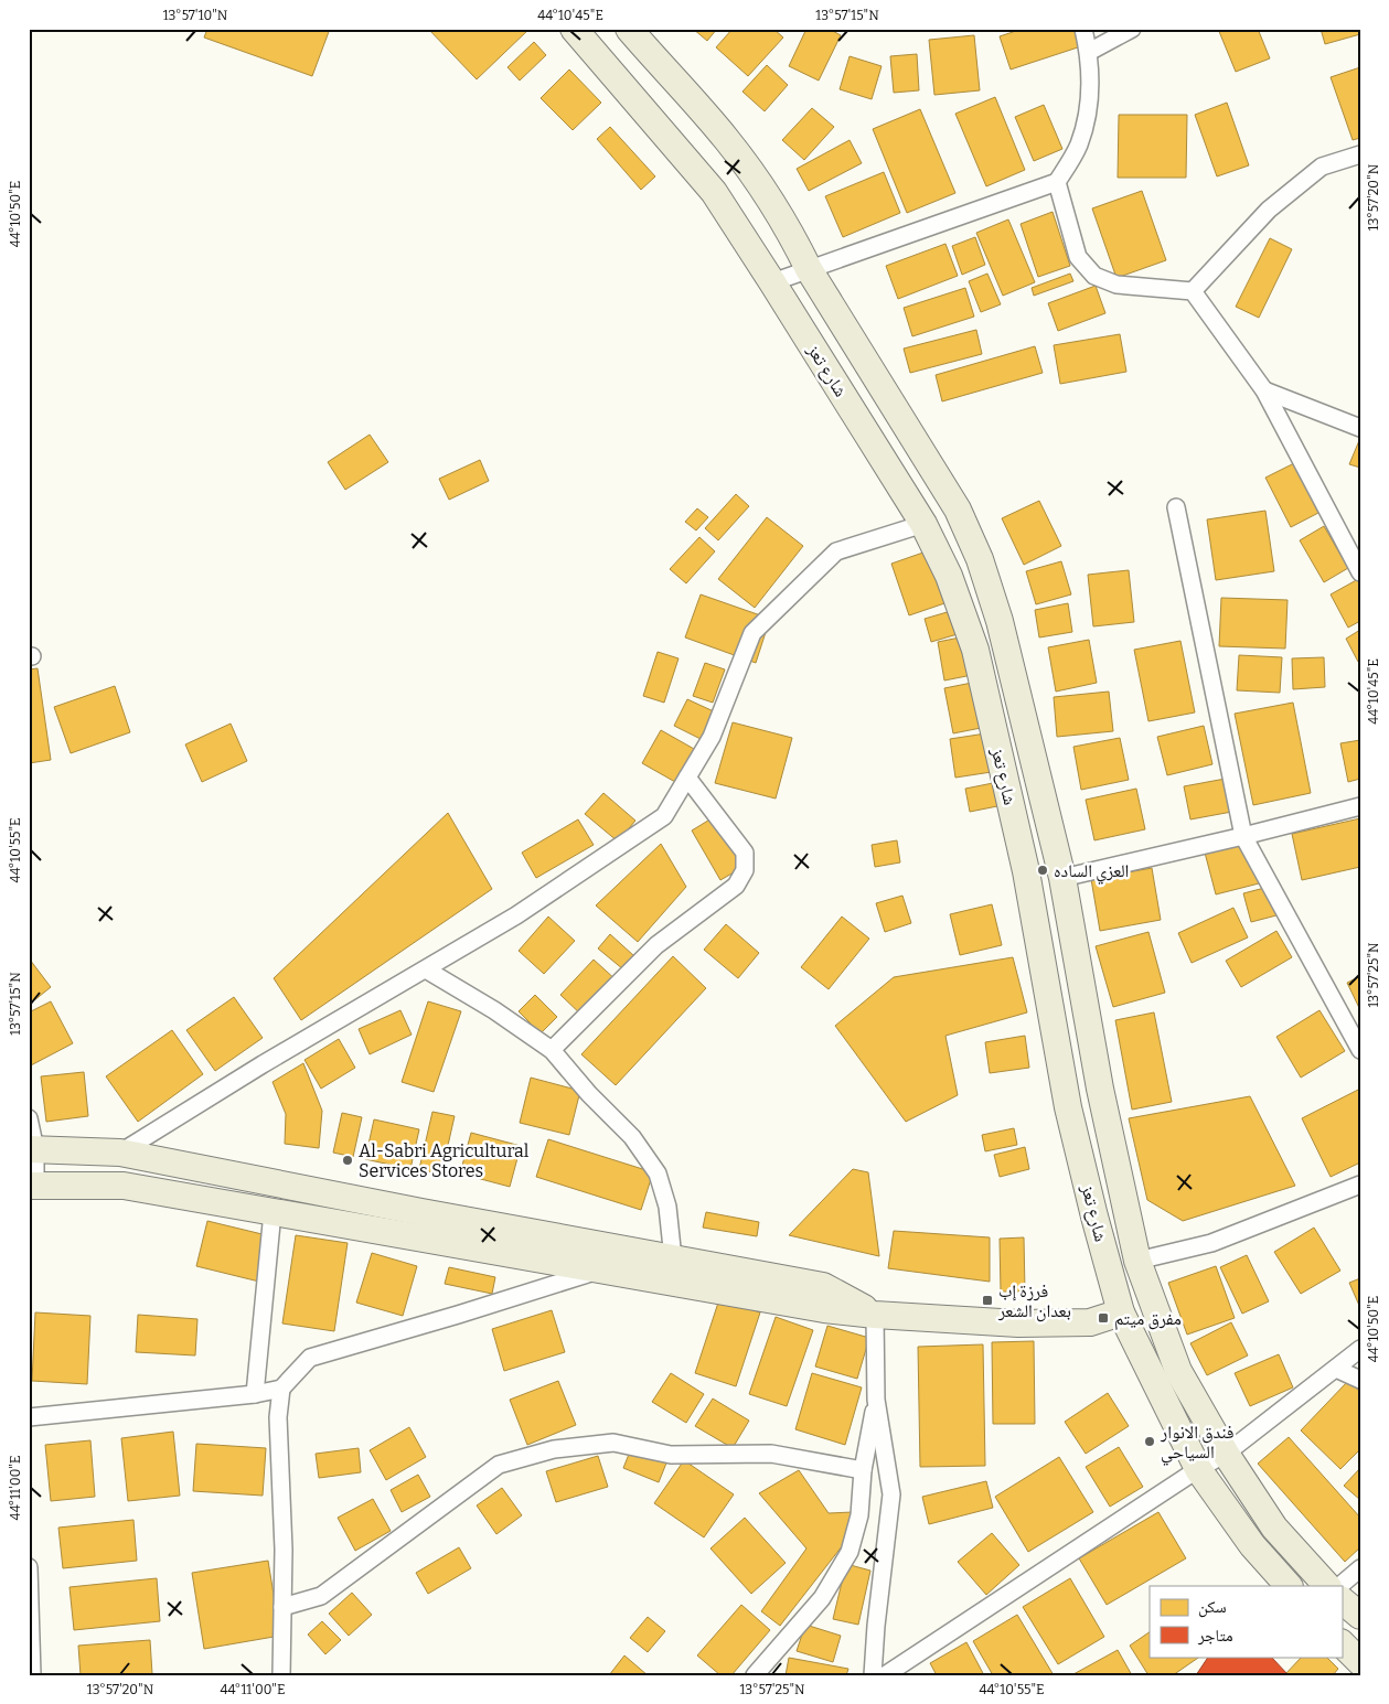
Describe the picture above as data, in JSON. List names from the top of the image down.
{
  "streets": {
    "main road": ["شارع تعز"]
  },
  "places": {
    "other": ["العزي الساده", "Al-Sabri Agricultural Services Stores", "فندق الانوار السياحي"],
    "transit": ["فرزة إب بعدان الشعر", "مفرق ميتم"]
  },
  "legend": ["سكن", "متاجر"],
  "coordinates": [
    "13°57'10\"N",
    "44°10'45\"E",
    "13°57'15\"N",
    "13°57'20\"N",
    "44°10'50\"E",
    "44°10'55\"E",
    "13°57'25\"N",
    "44°11'00\"E"
  ]
}
